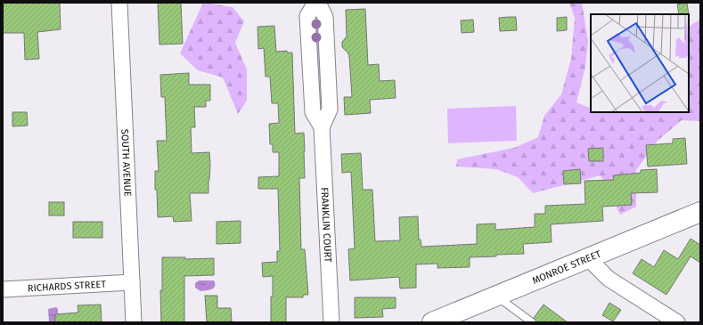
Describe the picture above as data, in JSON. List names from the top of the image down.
{
  "streets": {
    "main road": ["MONROE STREET"],
    "street": ["SOUTH AVENUE", "FRANKLIN COURT", "RICHARDS STREET"]
  },
  "crossings": [
    ["SOUTH AVENUE", "RICHARDS STREET"]
  ]
}
